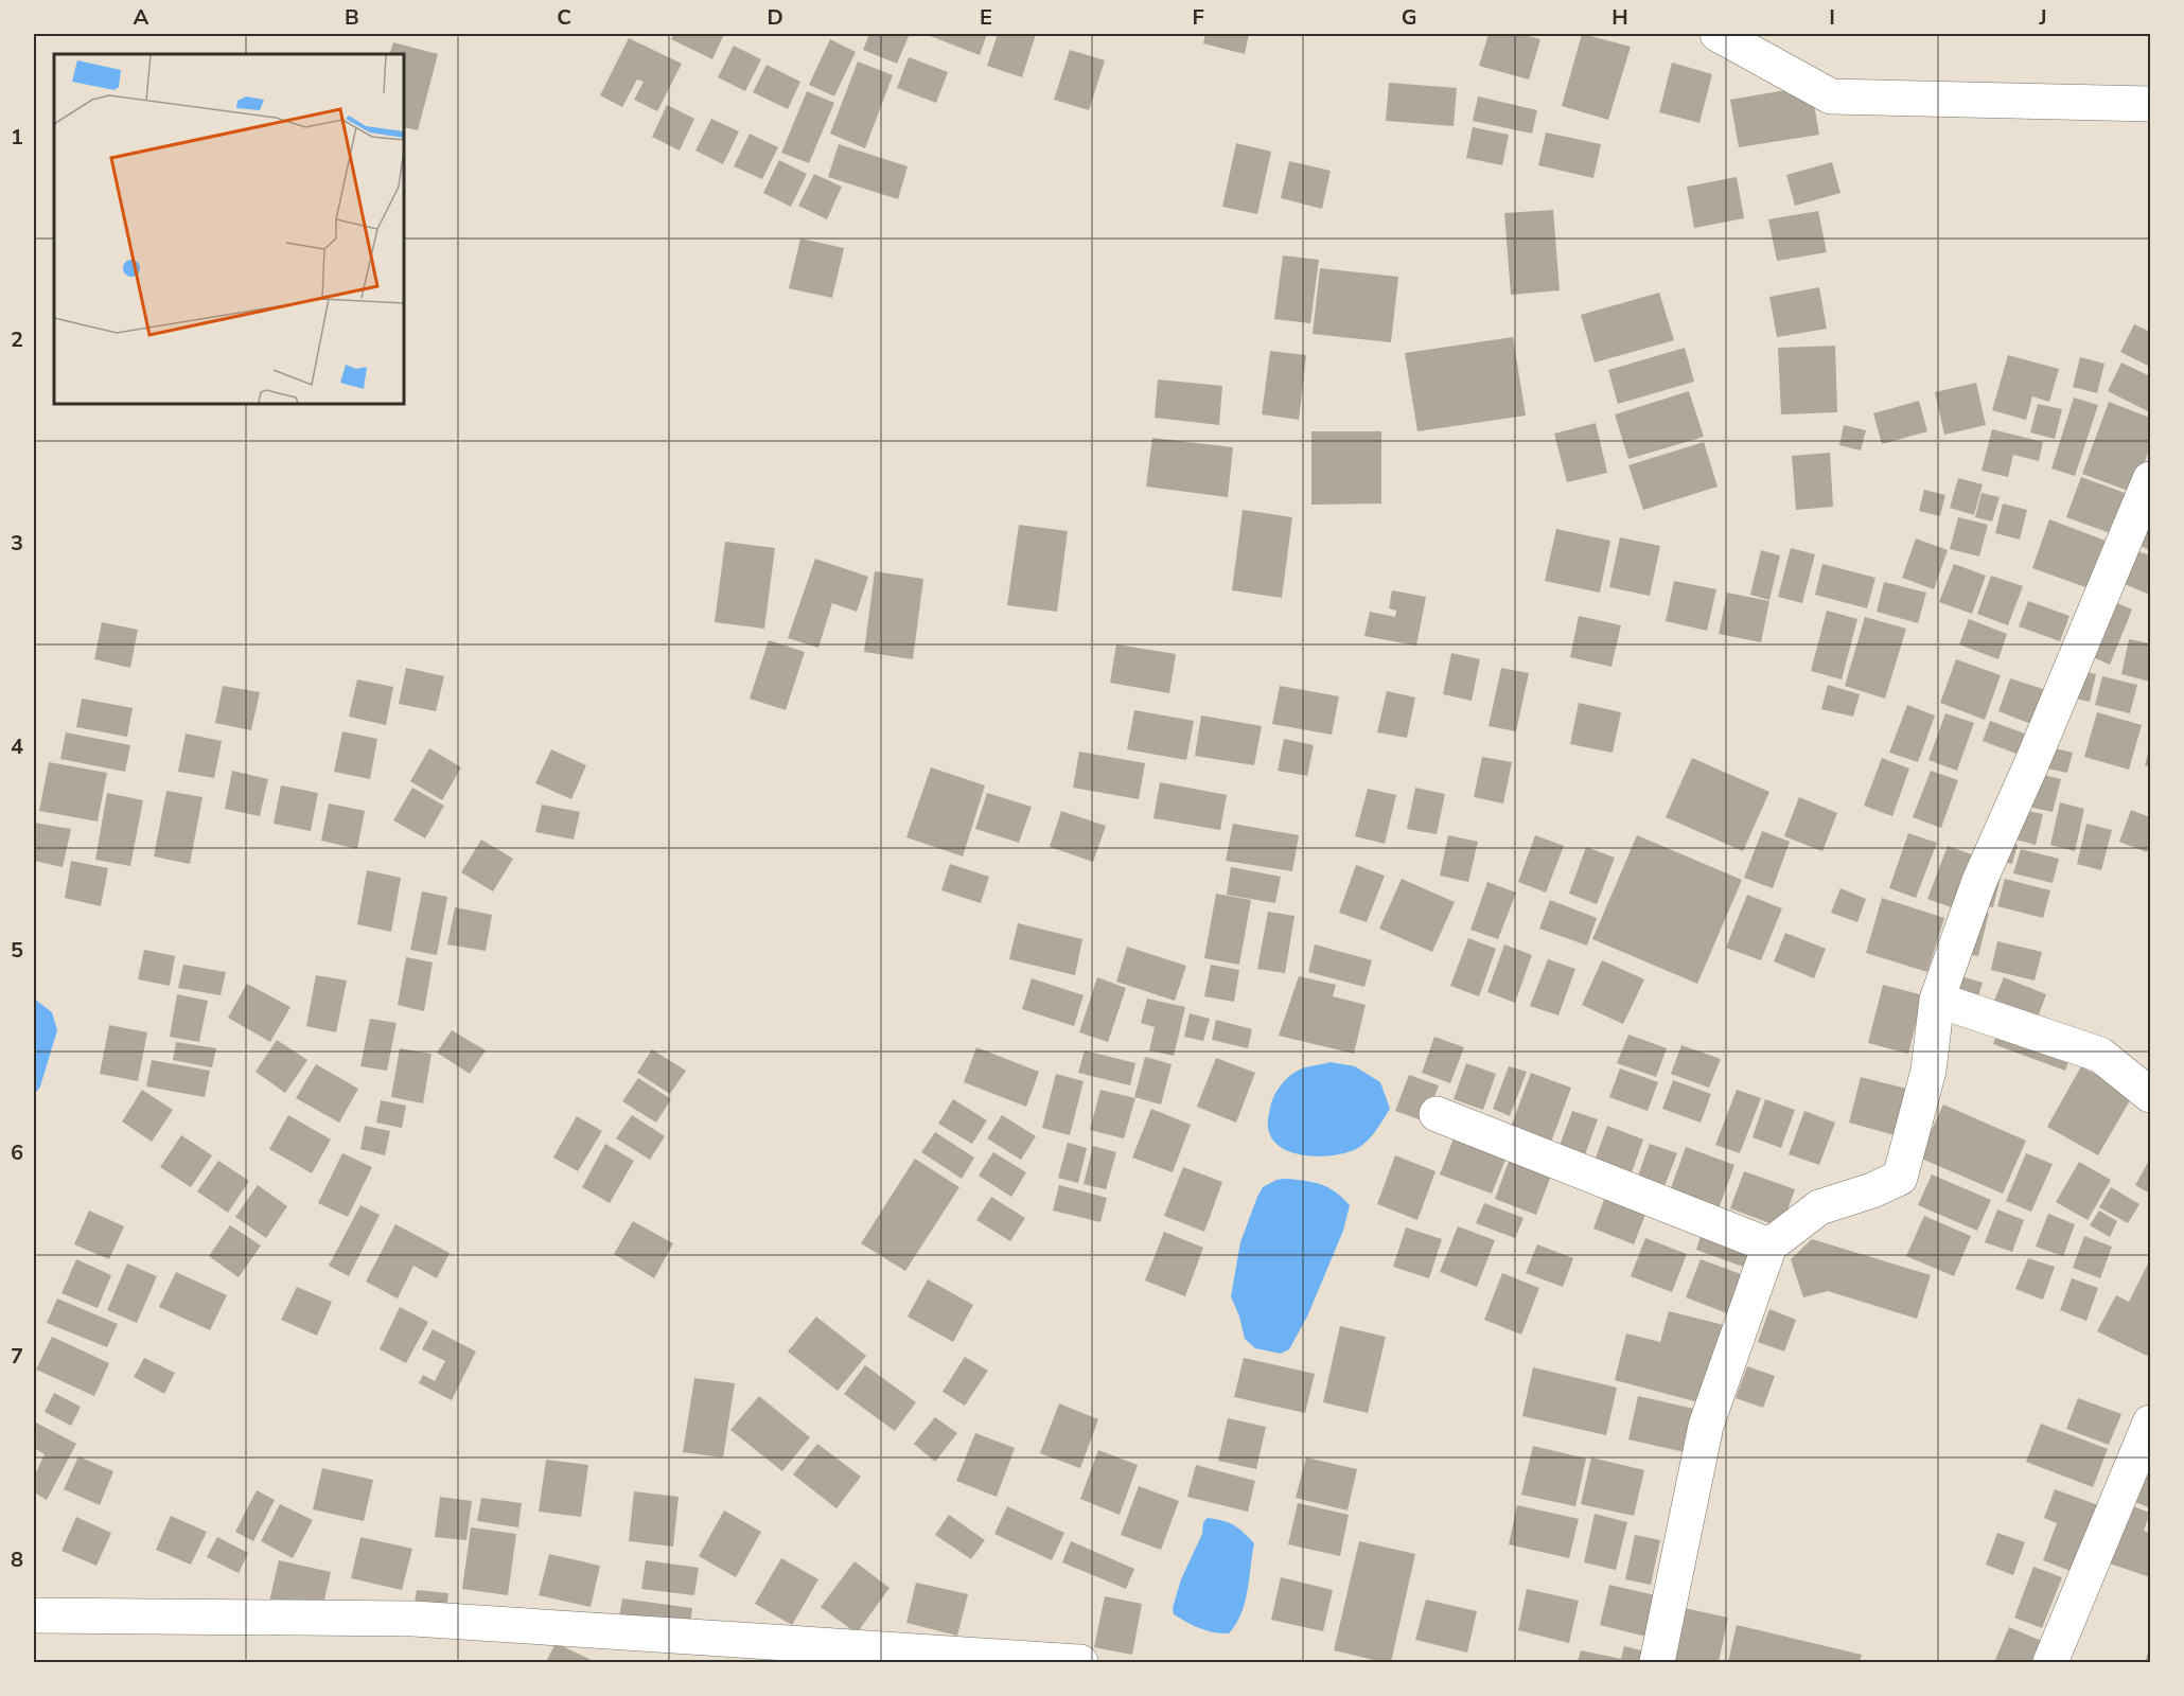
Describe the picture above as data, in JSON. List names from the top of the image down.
{
  "grid": {
    "columns": [
      "A",
      "B",
      "C",
      "D",
      "E",
      "F",
      "G",
      "H",
      "I",
      "J"
    ],
    "rows": [
      "1",
      "2",
      "3",
      "4",
      "5",
      "6",
      "7",
      "8"
    ]
  }
}
